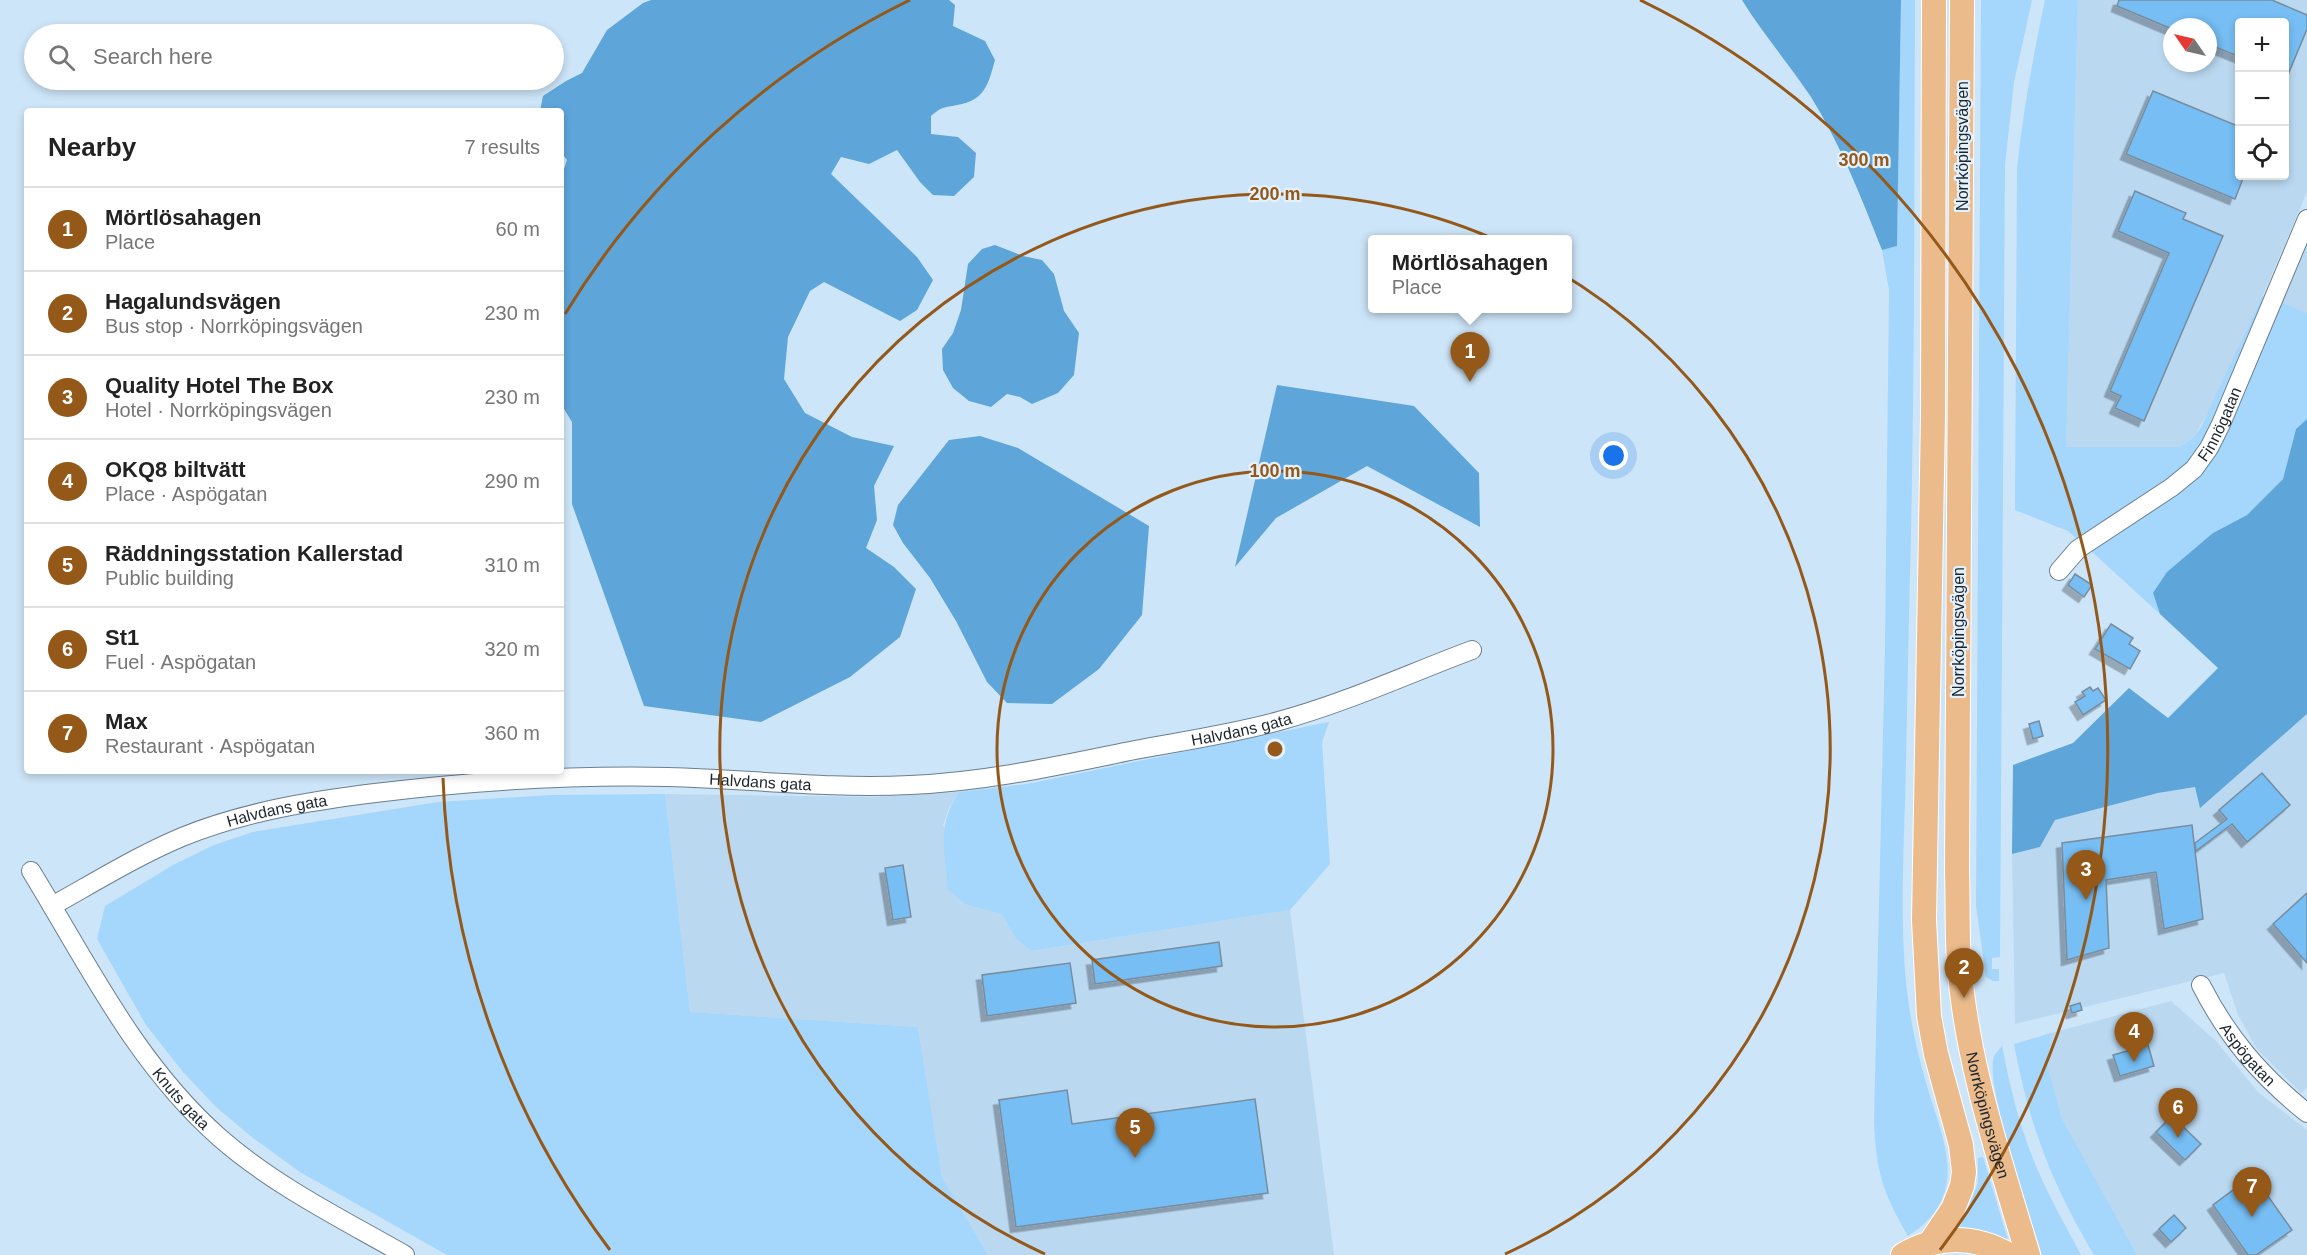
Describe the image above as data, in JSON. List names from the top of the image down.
{
  "streets": {
    "main road": ["Norrköpingsvägen"],
    "street": [
      "Finnögatan",
      "Halvdans gata",
      "Aspögatan",
      "Knuts gata"
    ]
  },
  "crossings": [
    ["Halvdans gata", "Knuts gata"]
  ],
  "north": "top left",
  "page": {
    "map_buttons": ["+", "−"],
    "search": "Search here",
    "heading": ["Nearby", "7 results"],
    "list": [
      {
        "mark": "1",
        "name": "Mörtlösahagen",
        "note": "Place",
        "value": "60 m"
      },
      {
        "mark": "2",
        "name": "Hagalundsvägen",
        "note": "Bus stop · Norrköpingsvägen",
        "value": "230 m"
      },
      {
        "mark": "3",
        "name": "Quality Hotel The Box",
        "note": "Hotel · Norrköpingsvägen",
        "value": "230 m"
      },
      {
        "mark": "4",
        "name": "OKQ8 biltvätt",
        "note": "Place · Aspögatan",
        "value": "290 m"
      },
      {
        "mark": "5",
        "name": "Räddningsstation Kallerstad",
        "note": "Public building",
        "value": "310 m"
      },
      {
        "mark": "6",
        "name": "St1",
        "note": "Fuel · Aspögatan",
        "value": "320 m"
      },
      {
        "mark": "7",
        "name": "Max",
        "note": "Restaurant · Aspögatan",
        "value": "360 m"
      }
    ],
    "popup": ["Mörtlösahagen", "Place"],
    "pins": [
      "1",
      "3",
      "2",
      "4",
      "6",
      "5",
      "7"
    ]
  },
  "rings": ["300 m", "200 m", "100 m"]
}
